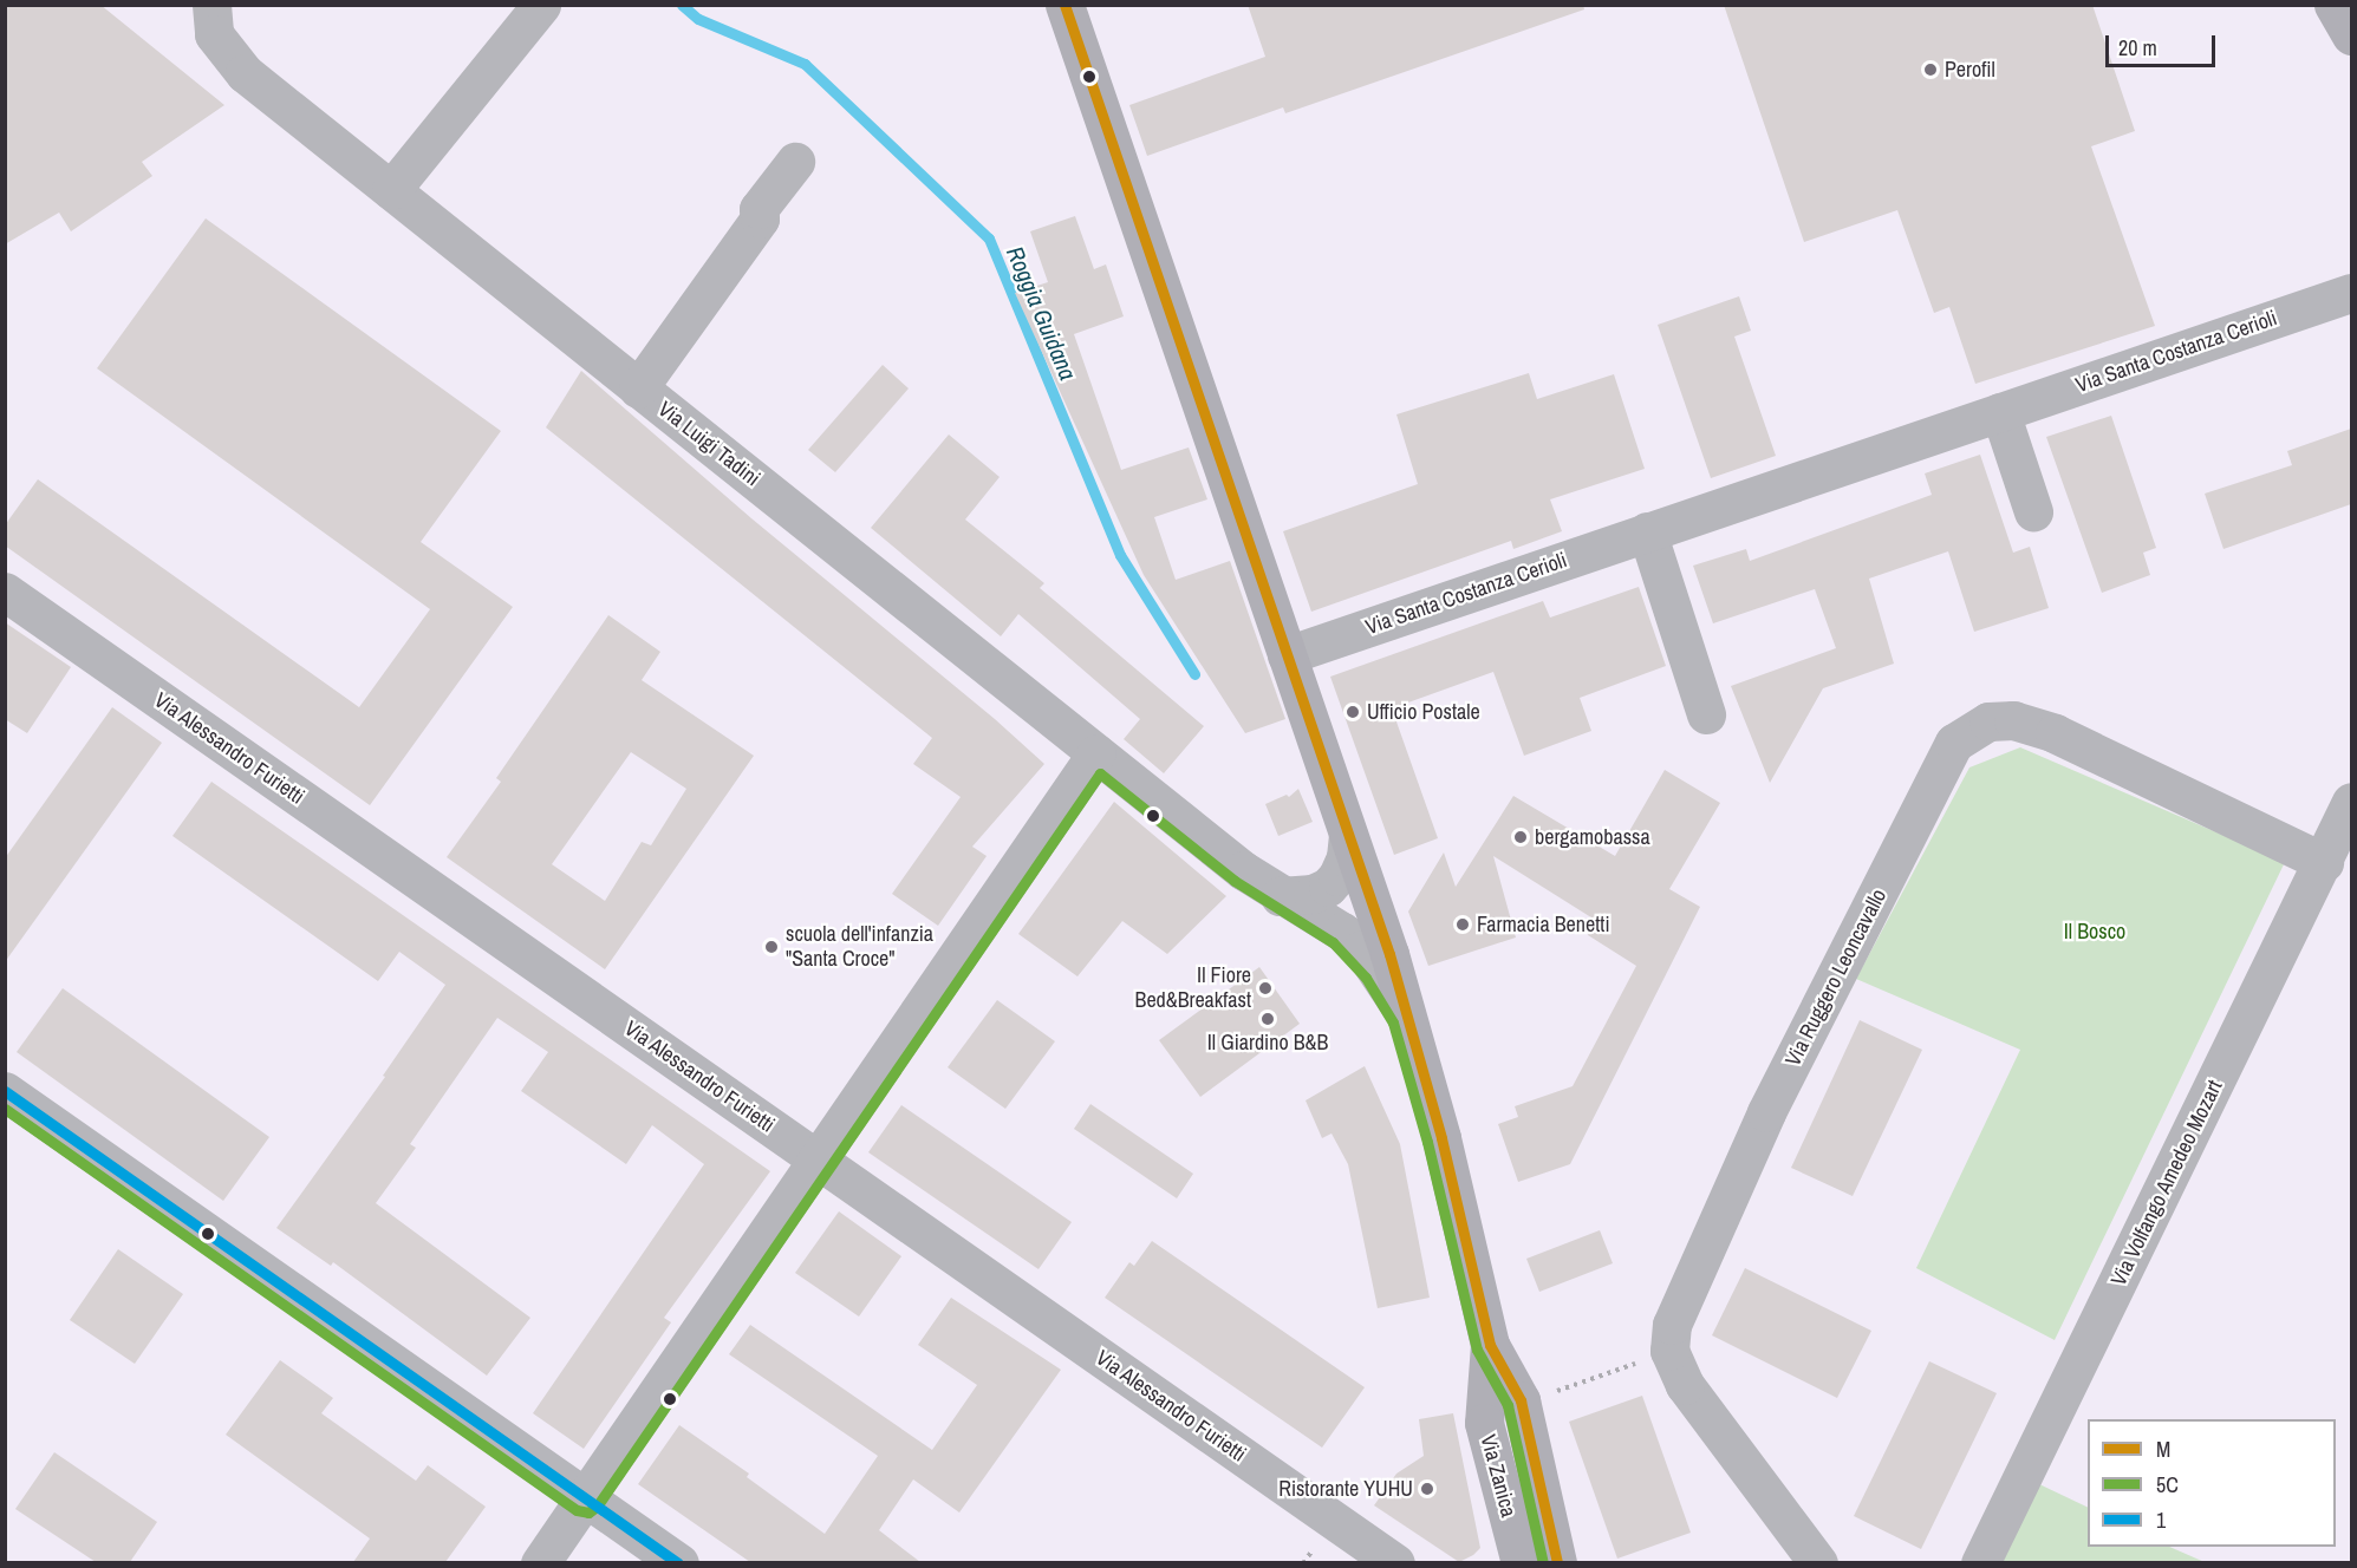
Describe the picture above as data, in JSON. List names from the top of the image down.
{
  "streets": {
    "main road": ["Via Zanica"],
    "street": [
      "Via Santa Costanza Cerioli",
      "Via Luigi Tadini",
      "Via Alessandro Furietti",
      "Via Ruggero Leoncavallo",
      "Via Volfango Amedeo Mozart"
    ]
  },
  "crossings": [
    ["Via Santa Costanza Cerioli", "Via Zanica"],
    ["Via Luigi Tadini", "Via Zanica"],
    ["Via Ruggero Leoncavallo", "Via Volfango Amedeo Mozart"]
  ],
  "water": ["Roggia Guidana"],
  "parks": ["Il Bosco"],
  "places": [
    "Perofil",
    "Ufficio Postale",
    "bergamobassa",
    "Farmacia Benetti",
    "scuola dell'infanzia \"Santa Croce\"",
    "Il Fiore Bed&Breakfast",
    "Il Giardino B&B",
    "Ristorante YUHU"
  ],
  "lines": ["transit line M", "transit line 5C", "transit line 1"],
  "legend": ["M", "5C", "1"],
  "scale_bar": "20 m"
}
